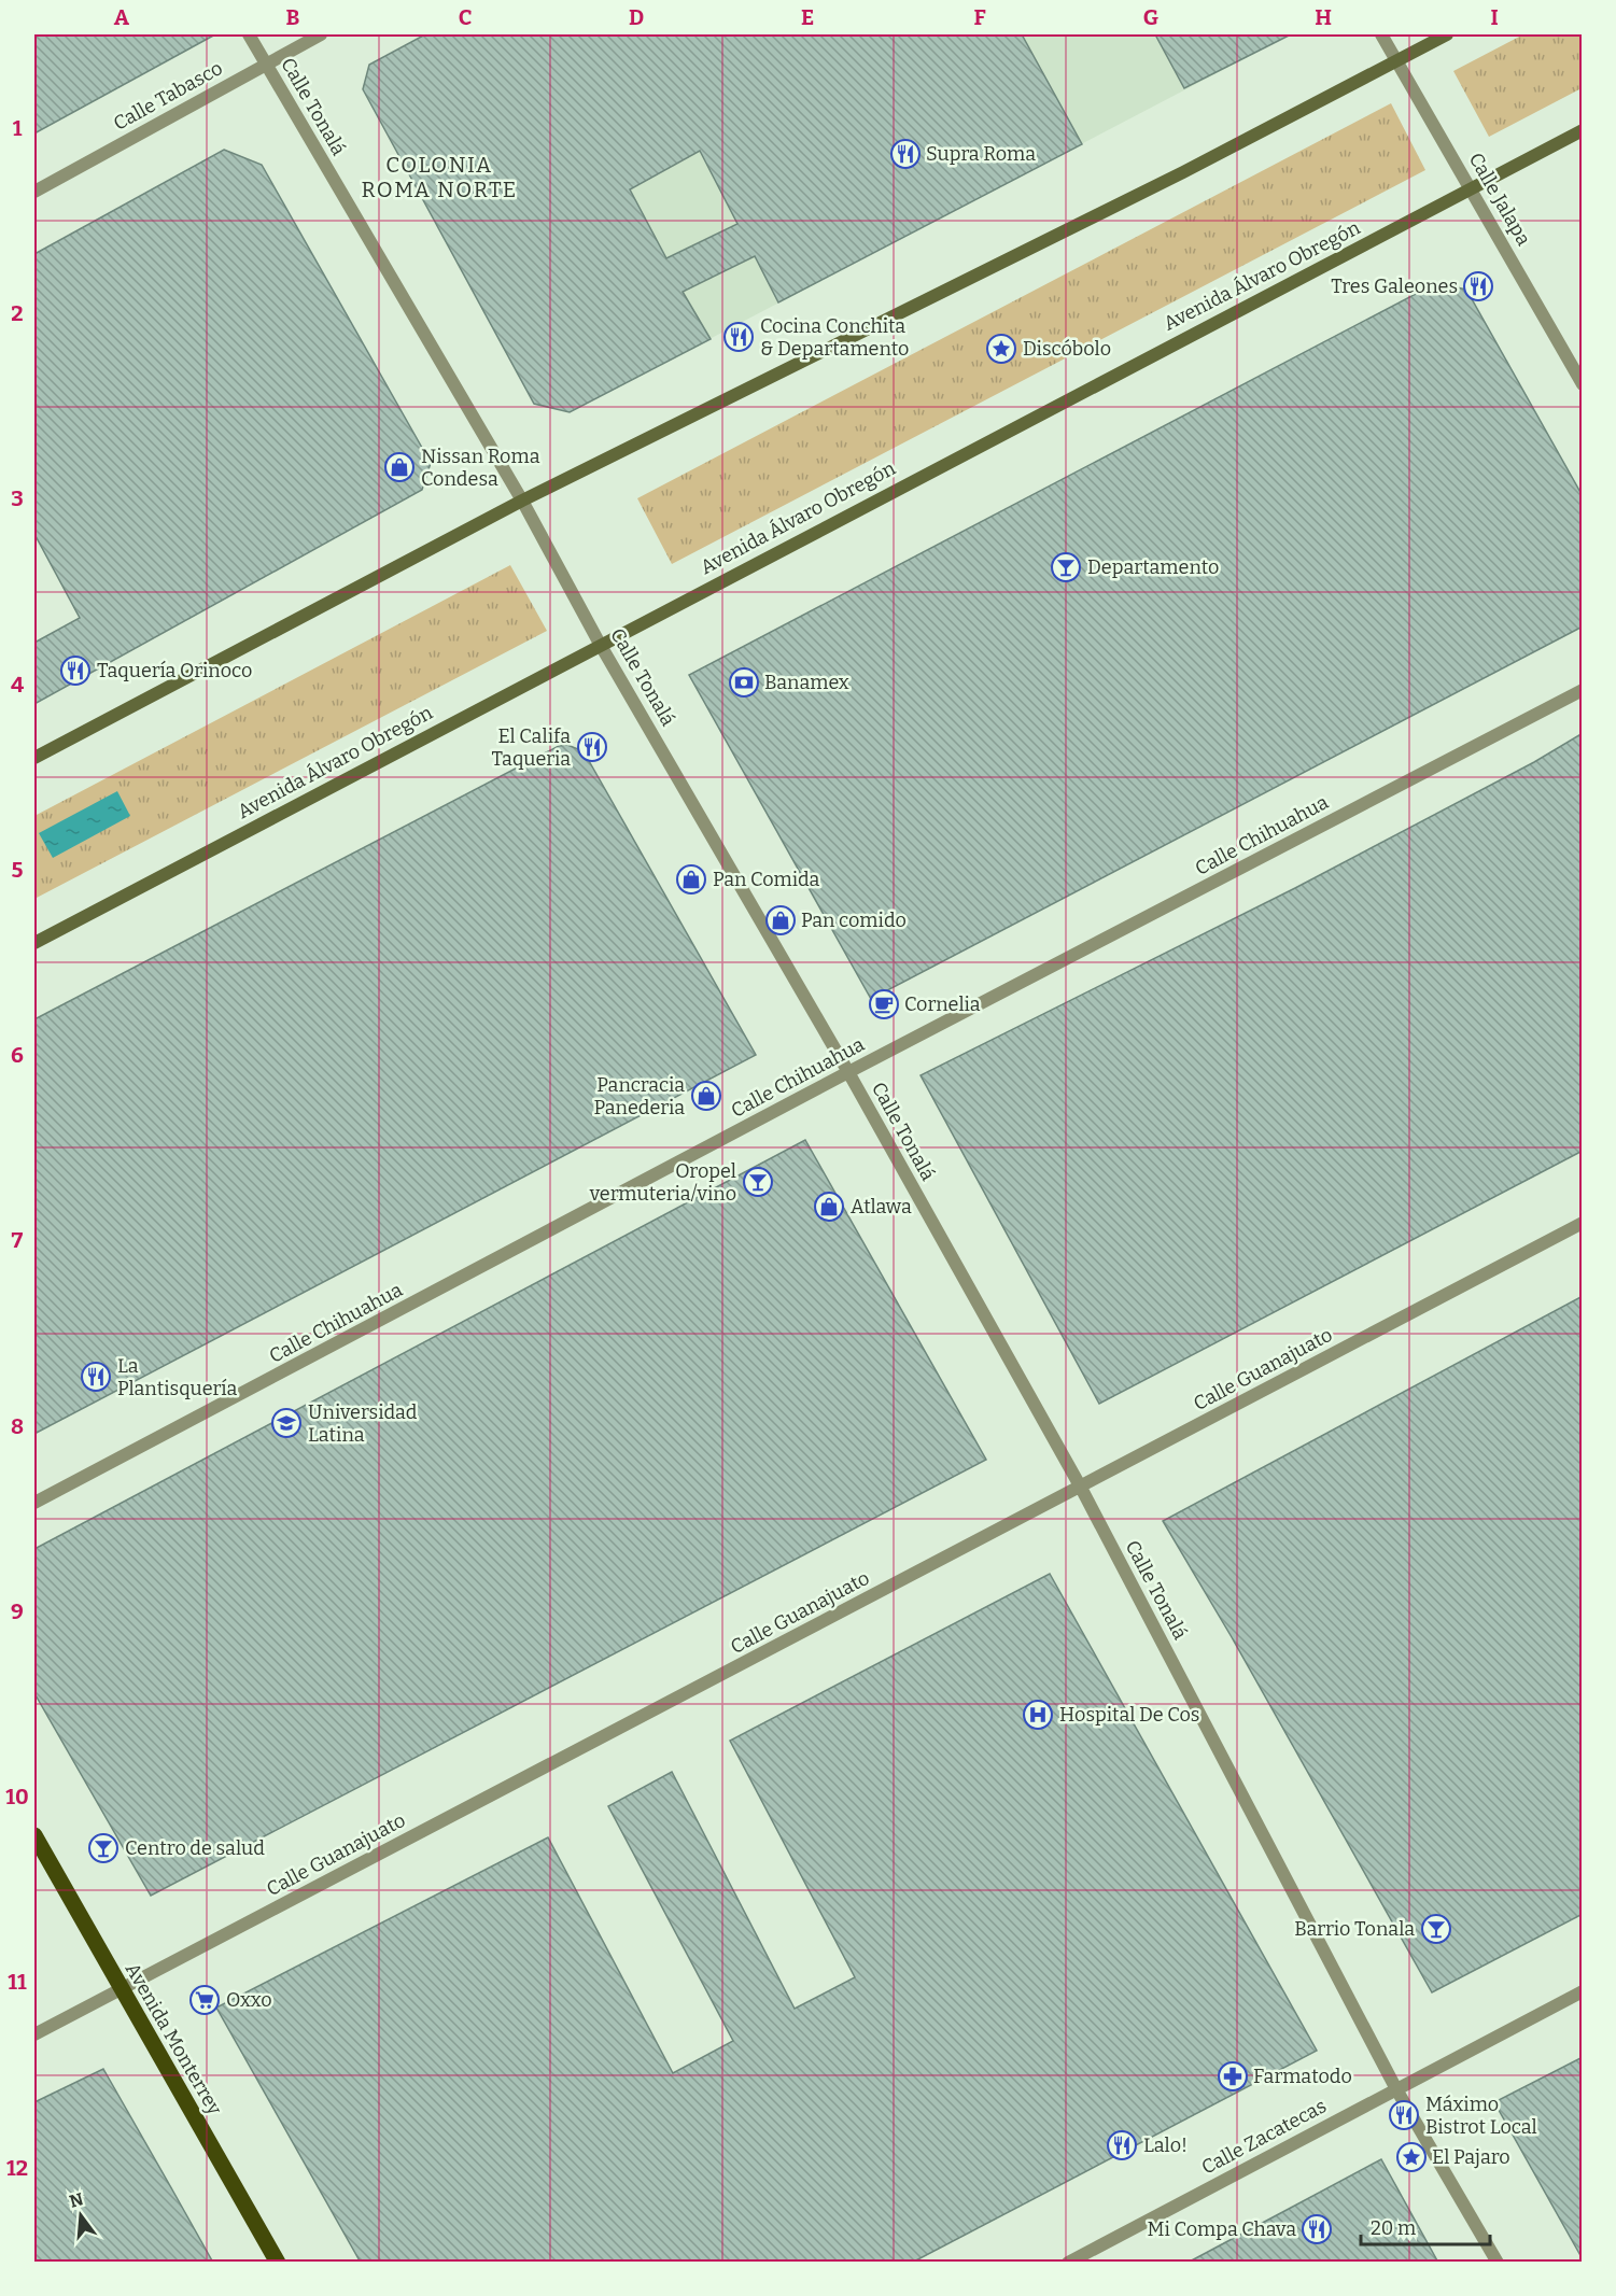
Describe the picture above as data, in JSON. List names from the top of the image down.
{
  "streets": {
    "main road": ["Avenida Álvaro Obregón", "Avenida Monterrey"],
    "street": [
      "Calle Tabasco",
      "Calle Tonalá",
      "Calle Jalapa",
      "Calle Chihuahua",
      "Calle Guanajuato",
      "Calle Zacatecas"
    ]
  },
  "crossings": [
    ["Calle Tabasco", "Calle Tonalá"],
    ["Calle Tonalá", "Avenida Álvaro Obregón"],
    ["Calle Tonalá", "Calle Chihuahua"],
    ["Calle Tonalá", "Calle Guanajuato"],
    ["Calle Tonalá", "Calle Zacatecas"],
    ["Calle Jalapa", "Avenida Álvaro Obregón"],
    ["Calle Guanajuato", "Avenida Monterrey"]
  ],
  "districts": ["COLONIA ROMA NORTE"],
  "places": {
    "restaurant": [
      "Supra Roma",
      "Tres Galeones",
      "Cocina Conchita & Departamento",
      "Taquería Orinoco",
      "El Califa Taqueria",
      "La Plantisquería",
      "Máximo Bistrot Local",
      "Lalo!",
      "Mi Compa Chava"
    ],
    "place": ["Discóbolo", "El Pajaro"],
    "shop": [
      "Nissan Roma Condesa",
      "Pan Comida",
      "Pan comido",
      "Pancracia Panederia",
      "Atlawa"
    ],
    "bar": [
      "Departamento",
      "Oropel vermuteria/vino",
      "Centro de salud",
      "Barrio Tonala"
    ],
    "bank": ["Banamex"],
    "cafe": ["Cornelia"],
    "school or university": ["Universidad Latina"],
    "hospital": ["Hospital De Cos"],
    "supermarket": ["Oxxo"],
    "pharmacy": ["Farmatodo"]
  },
  "scale_bar": "20 m",
  "north": "top",
  "grid": {
    "columns": [
      "A",
      "B",
      "C",
      "D",
      "E",
      "F",
      "G",
      "H",
      "I"
    ],
    "rows": [
      "1",
      "2",
      "3",
      "4",
      "5",
      "6",
      "7",
      "8",
      "9",
      "10",
      "11",
      "12"
    ]
  }
}
